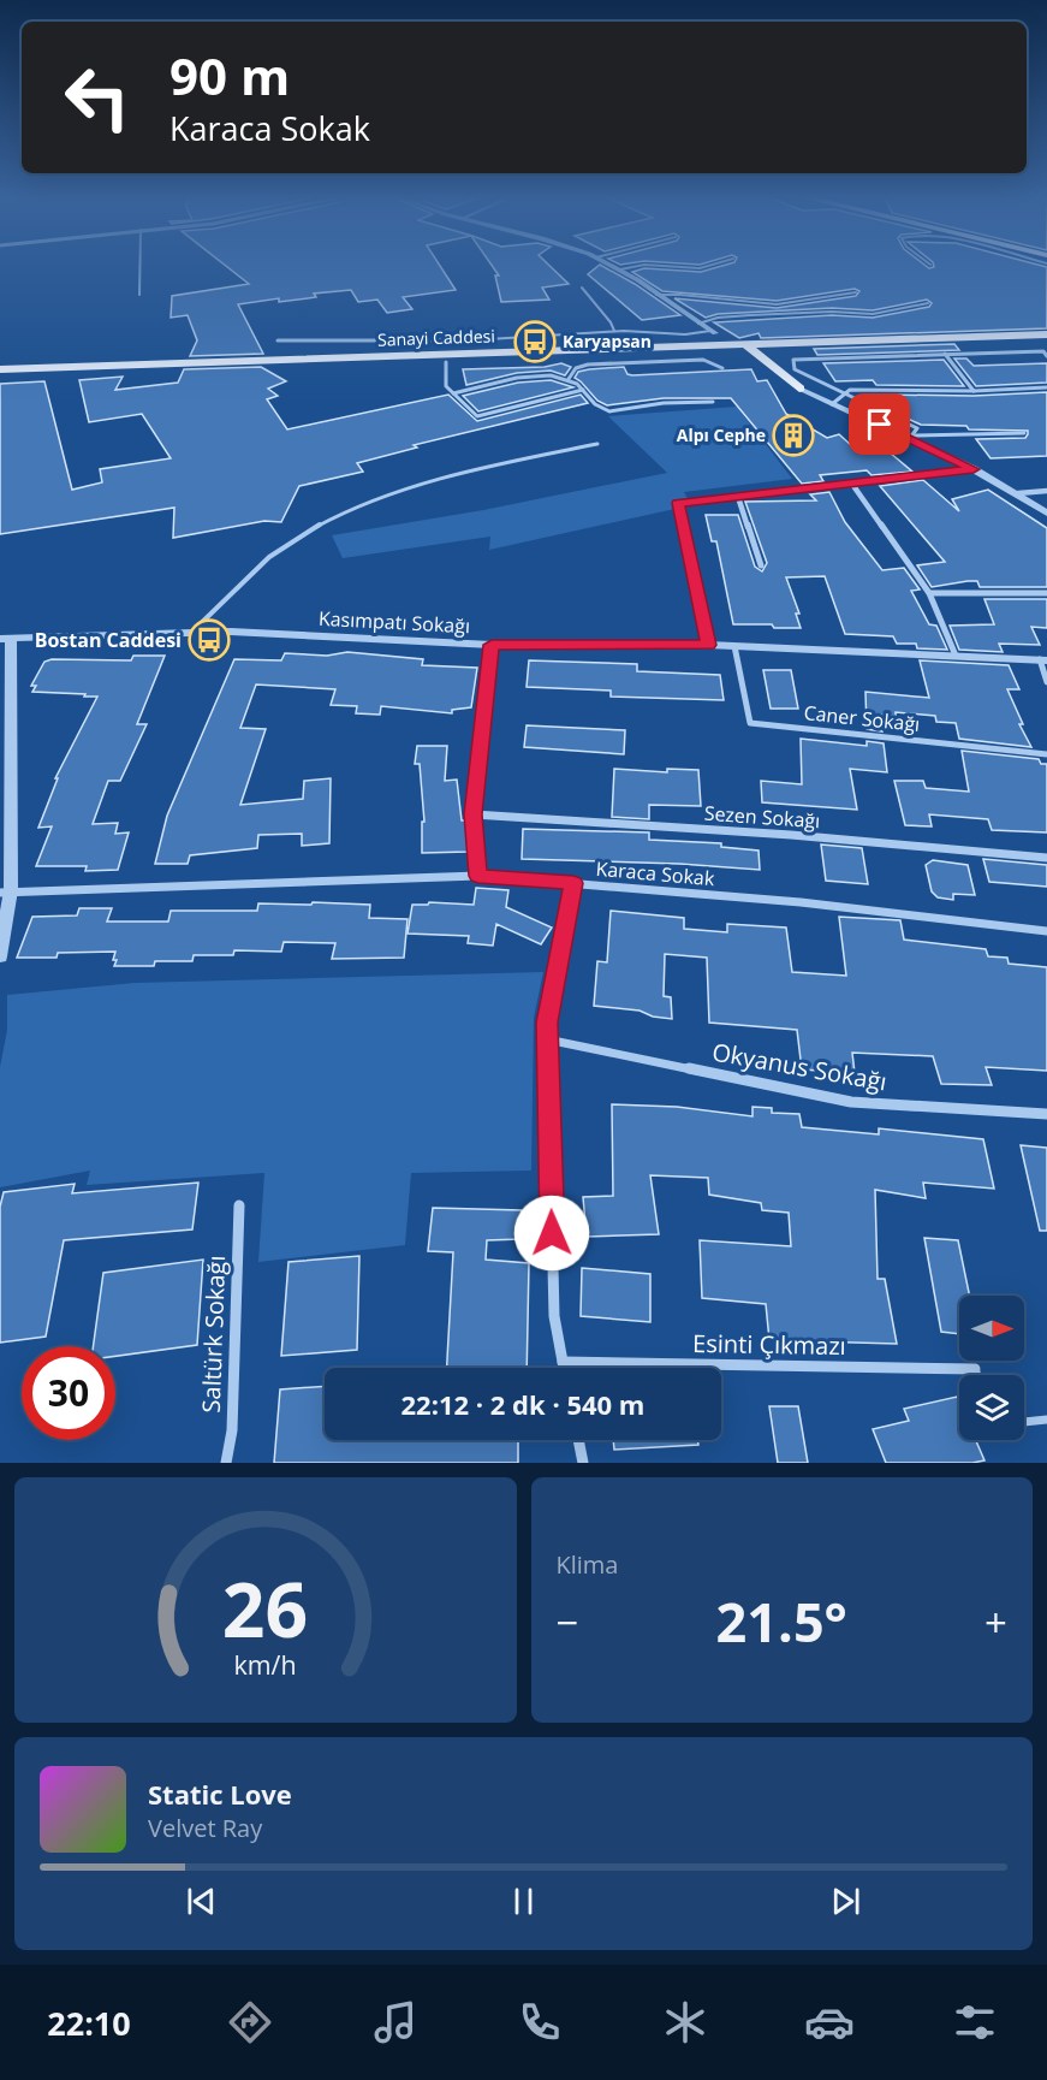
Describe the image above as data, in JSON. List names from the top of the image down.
{
  "streets": {
    "main road": ["Sanayi Caddesi"],
    "street": [
      "Kasımpatı Sokağı",
      "Caner Sokağı",
      "Sezen Sokağı",
      "Karaca Sokak",
      "Okyanus Sokağı",
      "Saltürk Sokağı",
      "Esinti Çıkmazı"
    ]
  },
  "crossings": [
    ["Kasımpatı Sokağı", "Caner Sokağı"]
  ],
  "places": {
    "bus stop": ["Karyapsan", "Bostan Caddesi"],
    "building": ["Alpı Cephe"]
  },
  "north": "right",
  "page": {
    "turn": ["90 m", "Karaca Sokak"],
    "limit": "30",
    "trip": "22:12 · 2 dk · 540 m",
    "tile": "Klima",
    "heat": ["−", "21.5°", "+"],
    "song": ["Static Love", "Velvet Ray"],
    "tabs": "22:10",
    "gauge": ["26", "km/h"]
  }
}
